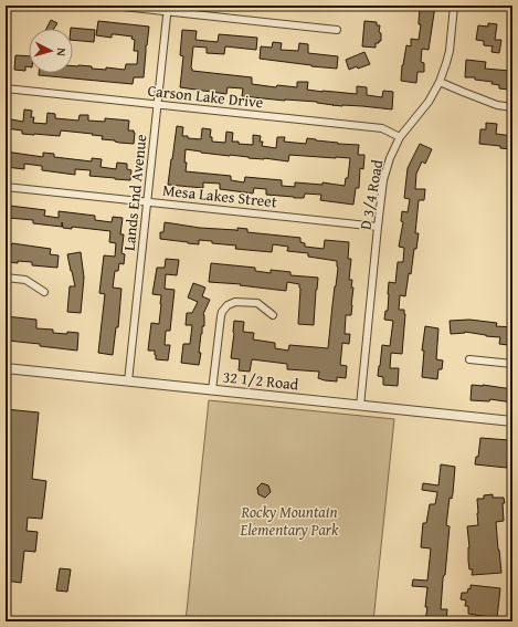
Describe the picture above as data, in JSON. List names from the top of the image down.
{
  "streets": {
    "street": [
      "Carson Lake Drive",
      "Lands End Avenue",
      "D 3/4 Road",
      "Mesa Lakes Street",
      "32 1/2 Road"
    ]
  },
  "crossings": [
    ["Carson Lake Drive", "Lands End Avenue"],
    ["Carson Lake Drive", "D 3/4 Road"],
    ["Lands End Avenue", "Mesa Lakes Street"],
    ["Lands End Avenue", "32 1/2 Road"],
    ["D 3/4 Road", "Mesa Lakes Street"],
    ["D 3/4 Road", "32 1/2 Road"]
  ],
  "parks": ["Rocky Mountain Elementary Park"],
  "north": "right"
}
